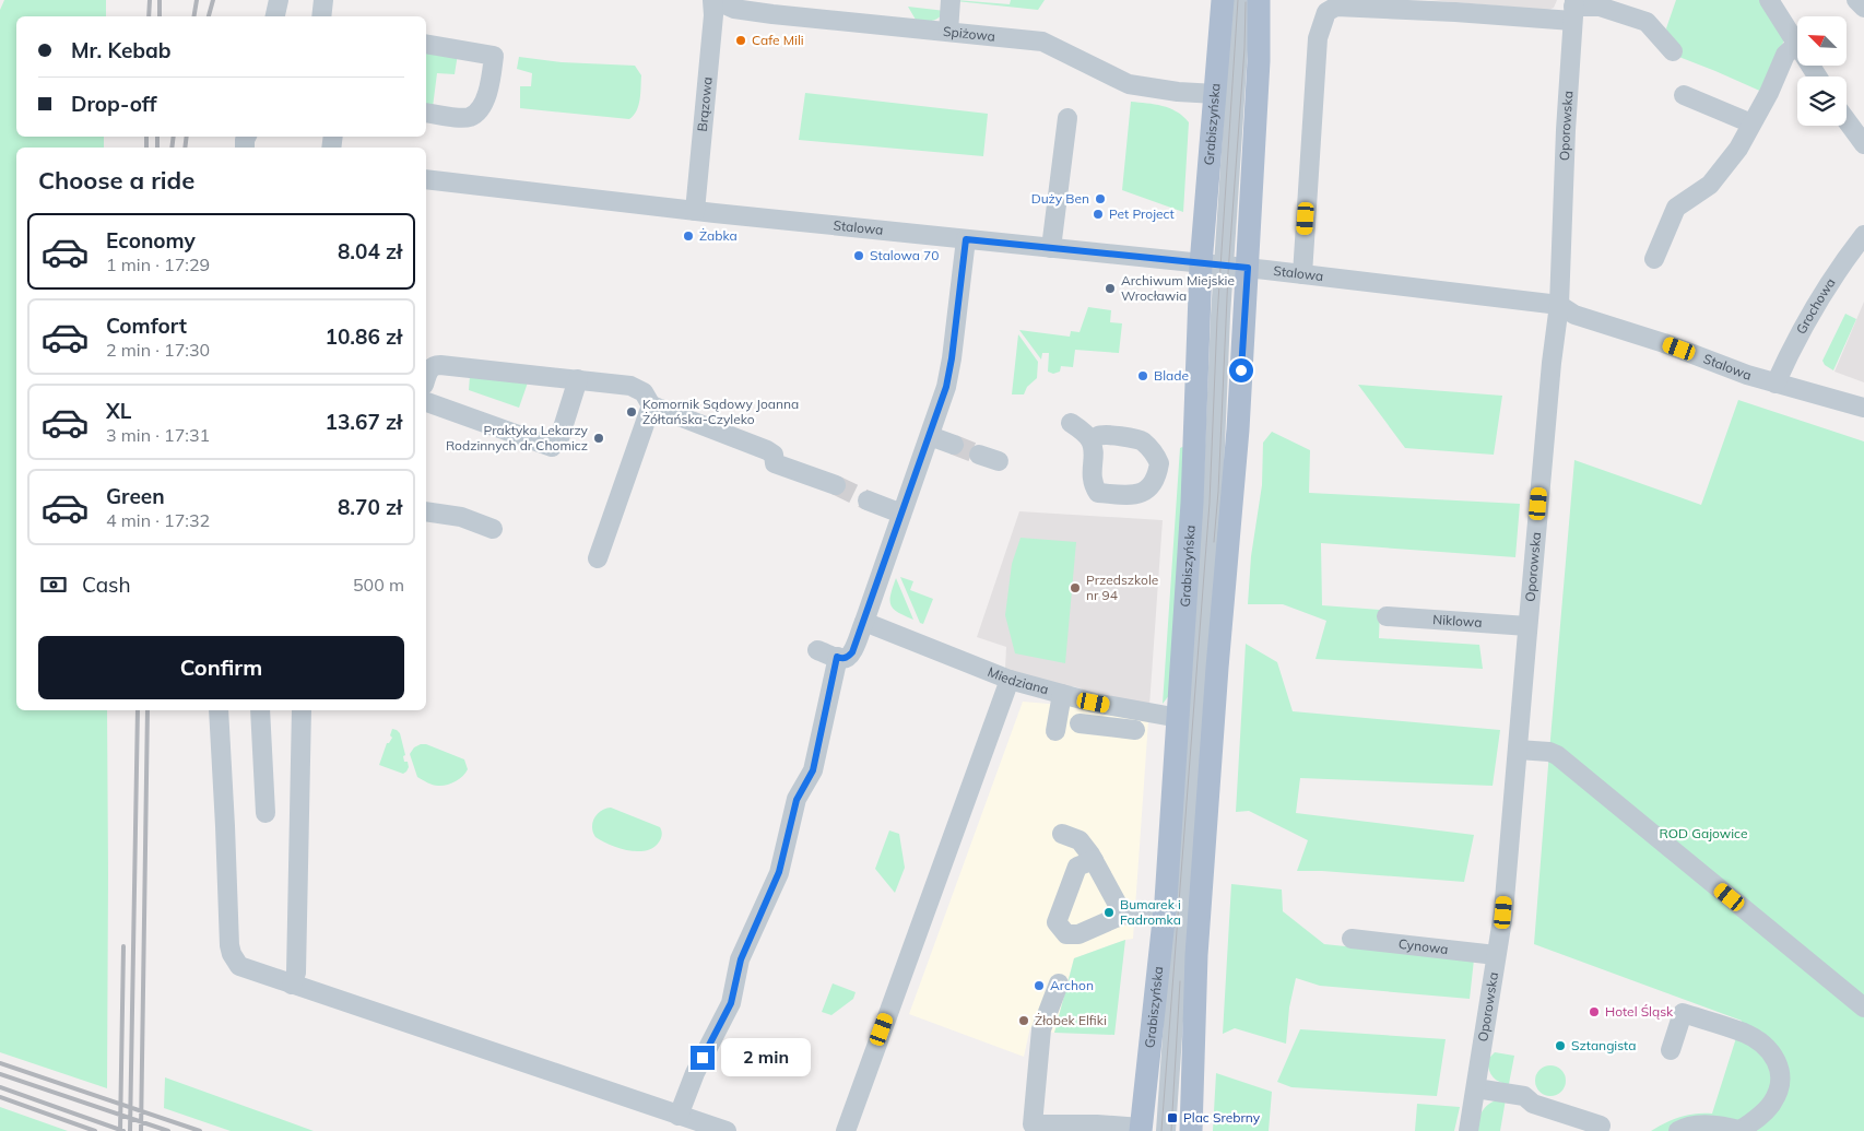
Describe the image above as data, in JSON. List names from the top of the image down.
{
  "streets": {
    "main road": ["Grabiszyńska"],
    "street": [
      "Spiżowa",
      "Brązowa",
      "Oporowska",
      "Stalowa",
      "Grochowa",
      "Niklowa",
      "Miedziana",
      "Cynowa"
    ]
  },
  "crossings": [
    ["Spiżowa", "Brązowa"],
    ["Spiżowa", "Grabiszyńska"],
    ["Brązowa", "Stalowa"],
    ["Grabiszyńska", "Stalowa"],
    ["Grabiszyńska", "Miedziana"],
    ["Oporowska", "Stalowa"],
    ["Oporowska", "Niklowa"],
    ["Oporowska", "Cynowa"],
    ["Stalowa", "Grochowa"]
  ],
  "parks": ["ROD Gajowice"],
  "places": {
    "other": [
      "Cafe Mili",
      "Duży Ben",
      "Pet Project",
      "Żabka",
      "Stalowa 70",
      "Archiwum Miejskie Wrocławia",
      "Blade",
      "Komornik Sądowy Joanna Żółtańska-Czyleko",
      "Praktyka Lekarzy Rodzinnych dr Chomicz",
      "Przedszkole nr 94",
      "Bumarek i Fadromka",
      "Archon",
      "Hotel Śląsk",
      "Żłobek Elfiki",
      "Sztangista"
    ],
    "transit": ["Plac Srebrny"]
  },
  "north": "top left",
  "page": {
    "banner": ["Mr. Kebab", "Drop-off"],
    "heading": "Choose a ride",
    "list": [
      {
        "name": "Economy",
        "note": "1 min · 17:29",
        "value": "8.04 zł"
      },
      {
        "name": "Comfort",
        "note": "2 min · 17:30",
        "value": "10.86 zł"
      },
      {
        "name": "XL",
        "note": "3 min · 17:31",
        "value": "13.67 zł"
      },
      {
        "name": "Green",
        "note": "4 min · 17:32",
        "value": "8.70 zł"
      }
    ],
    "pay": ["Cash", "500 m"],
    "buttons": "Confirm",
    "bubble": "2 min"
  }
}
